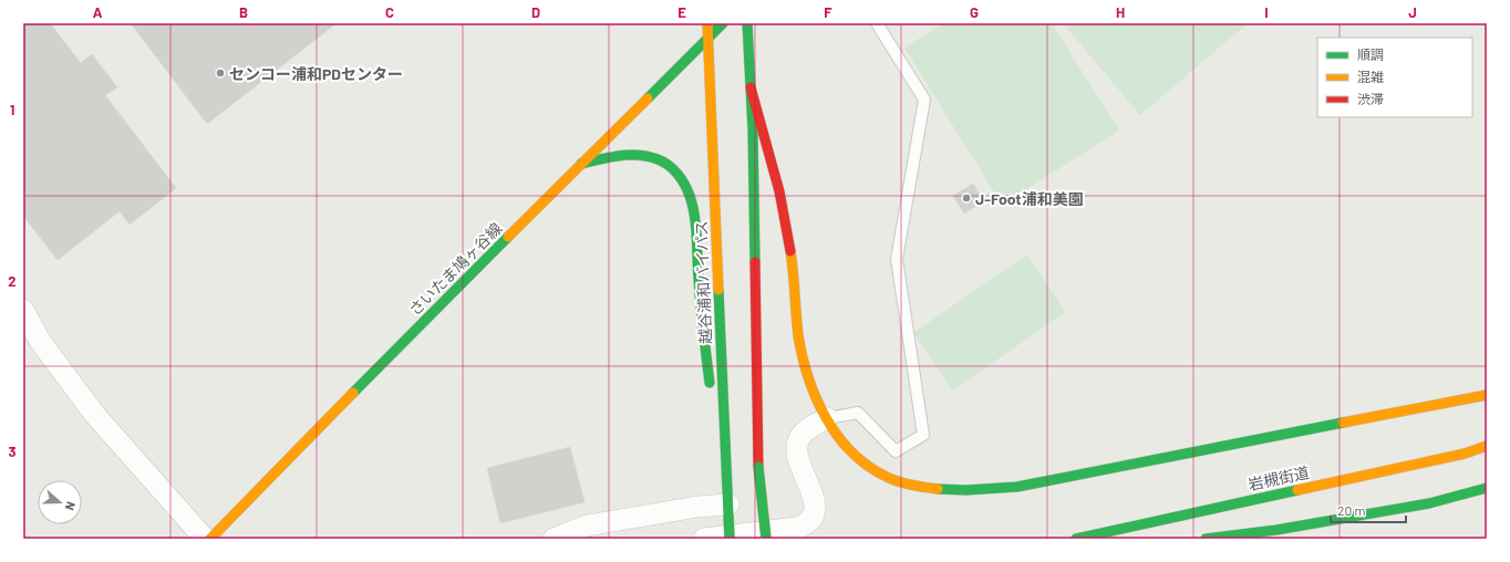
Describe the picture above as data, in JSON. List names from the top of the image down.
{
  "streets": {
    "main road": ["さいたま鳩ヶ谷線", "越谷浦和バイパス", "岩槻街道"]
  },
  "crossings": [
    ["さいたま鳩ヶ谷線", "越谷浦和バイパス"]
  ],
  "places": ["センコー浦和PDセンター", "J-Foot浦和美園"],
  "legend": ["順調", "混雑", "渋滞"],
  "scale_bar": "20 m",
  "north": "right",
  "grid": {
    "columns": [
      "A",
      "B",
      "C",
      "D",
      "E",
      "F",
      "G",
      "H",
      "I",
      "J"
    ],
    "rows": ["1", "2", "3"]
  }
}
